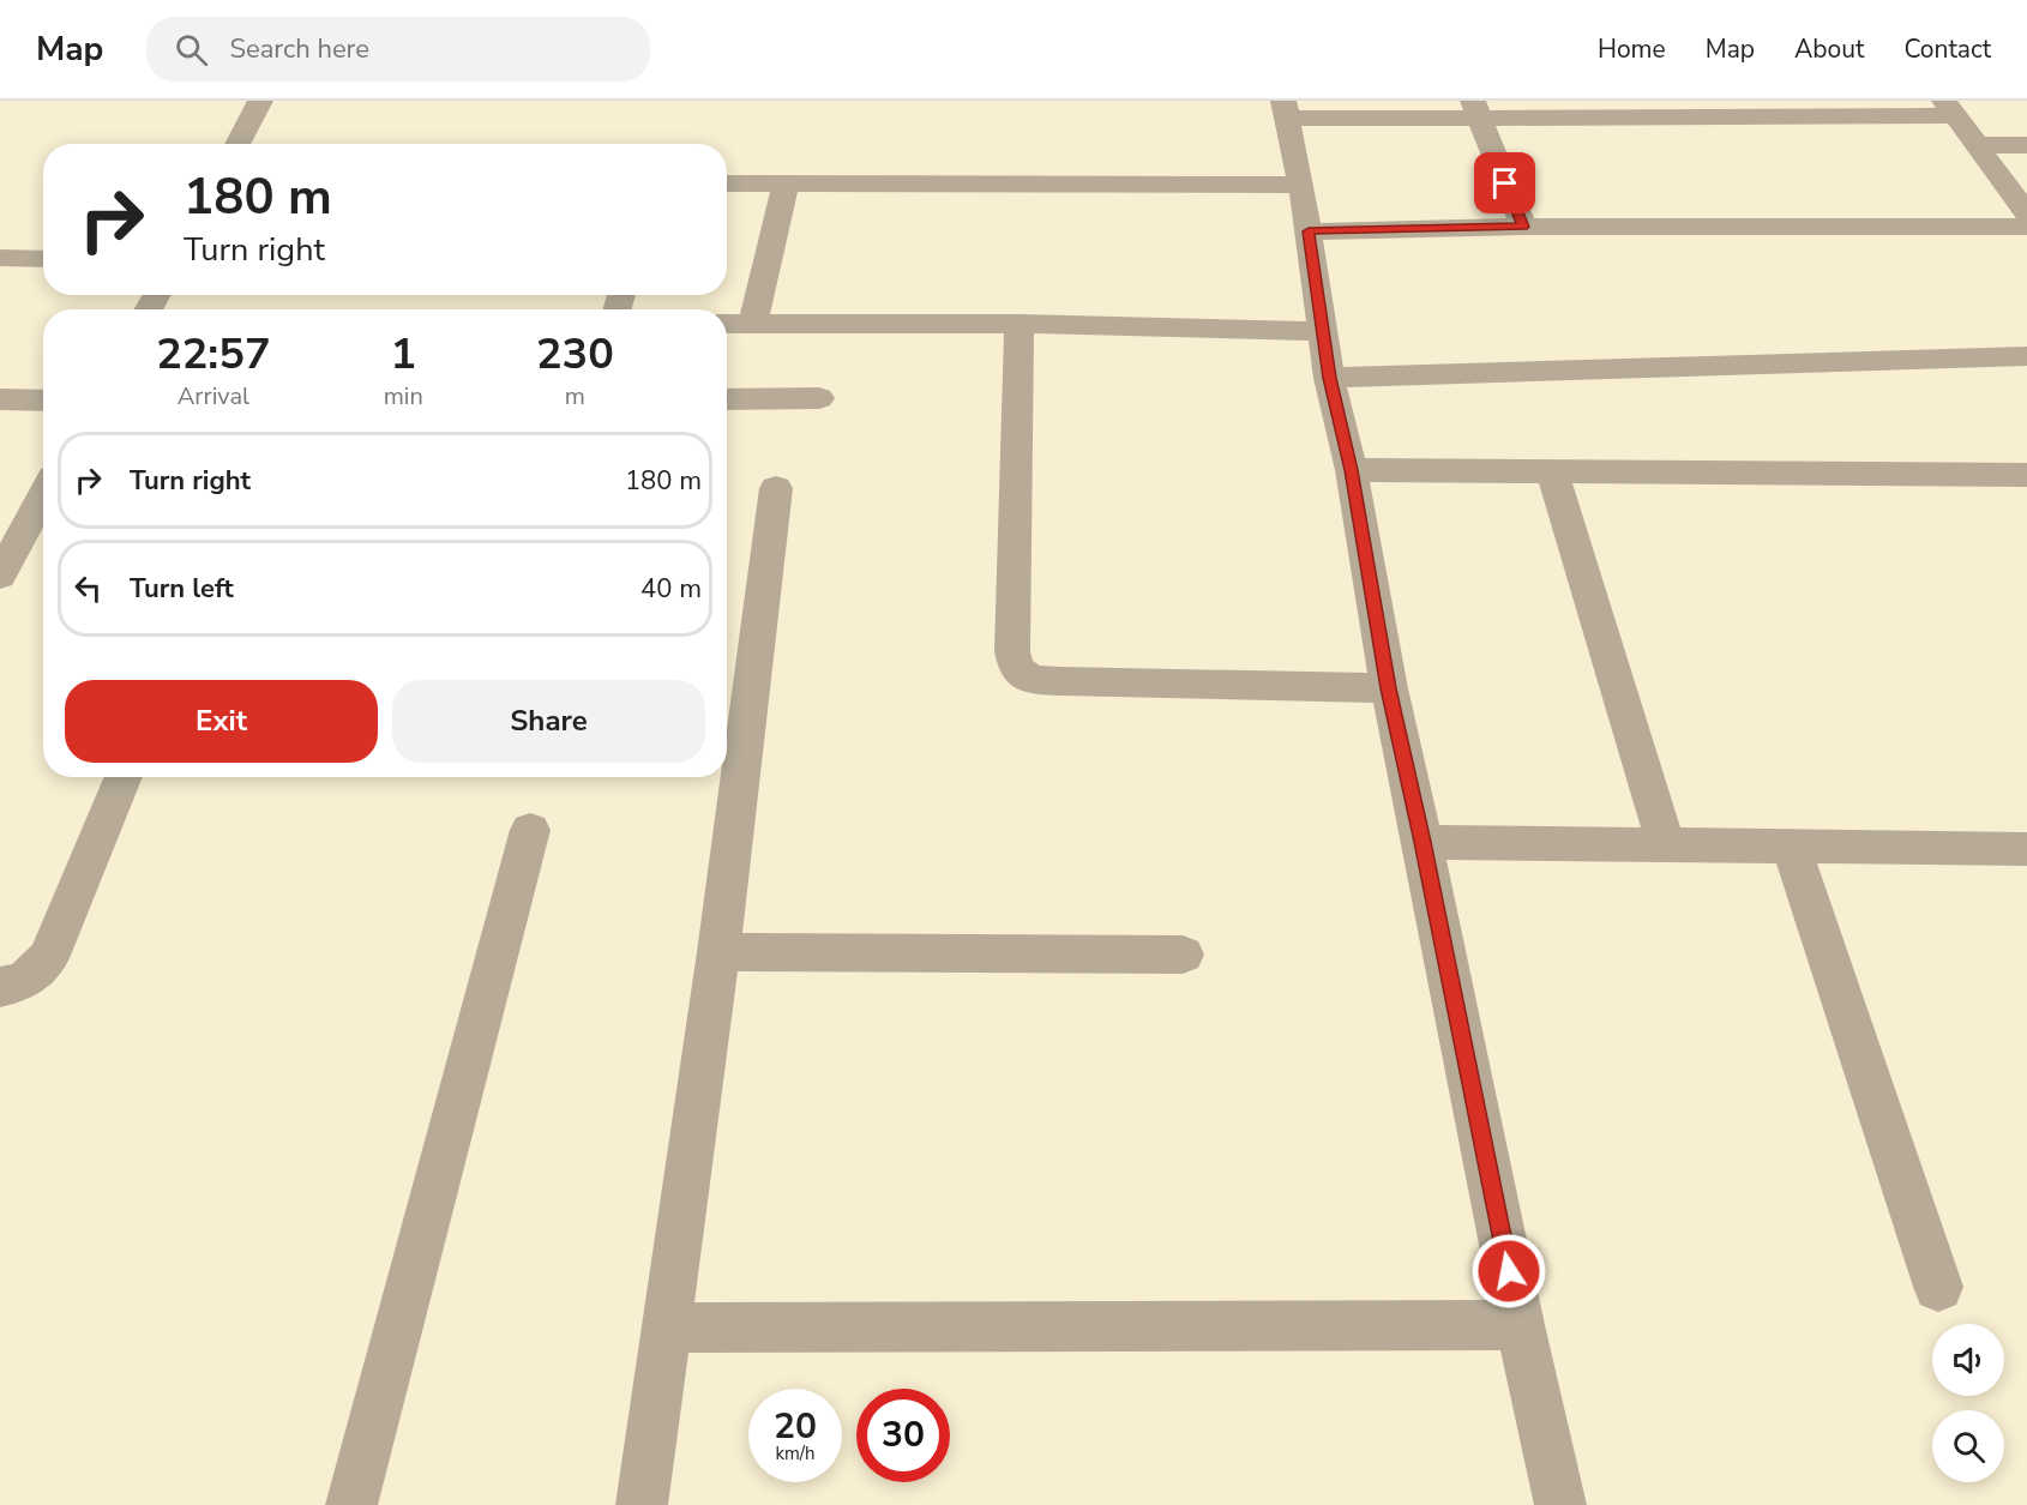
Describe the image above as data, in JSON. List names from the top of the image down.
{
  "page": {
    "header": "Map",
    "search": "Search here",
    "nav": [
      "Home",
      "Map",
      "About",
      "Contact"
    ],
    "turn": ["180 m", "Turn right"],
    "eta": [
      "22:57",
      "Arrival",
      "1",
      "min",
      "230",
      "m"
    ],
    "list": [
      {
        "name": "Turn right",
        "value": "180 m"
      },
      {
        "name": "Turn left",
        "value": "40 m"
      }
    ],
    "buttons": ["Exit", "Share"],
    "speed": "20 km/h",
    "limit": "30"
  }
}
